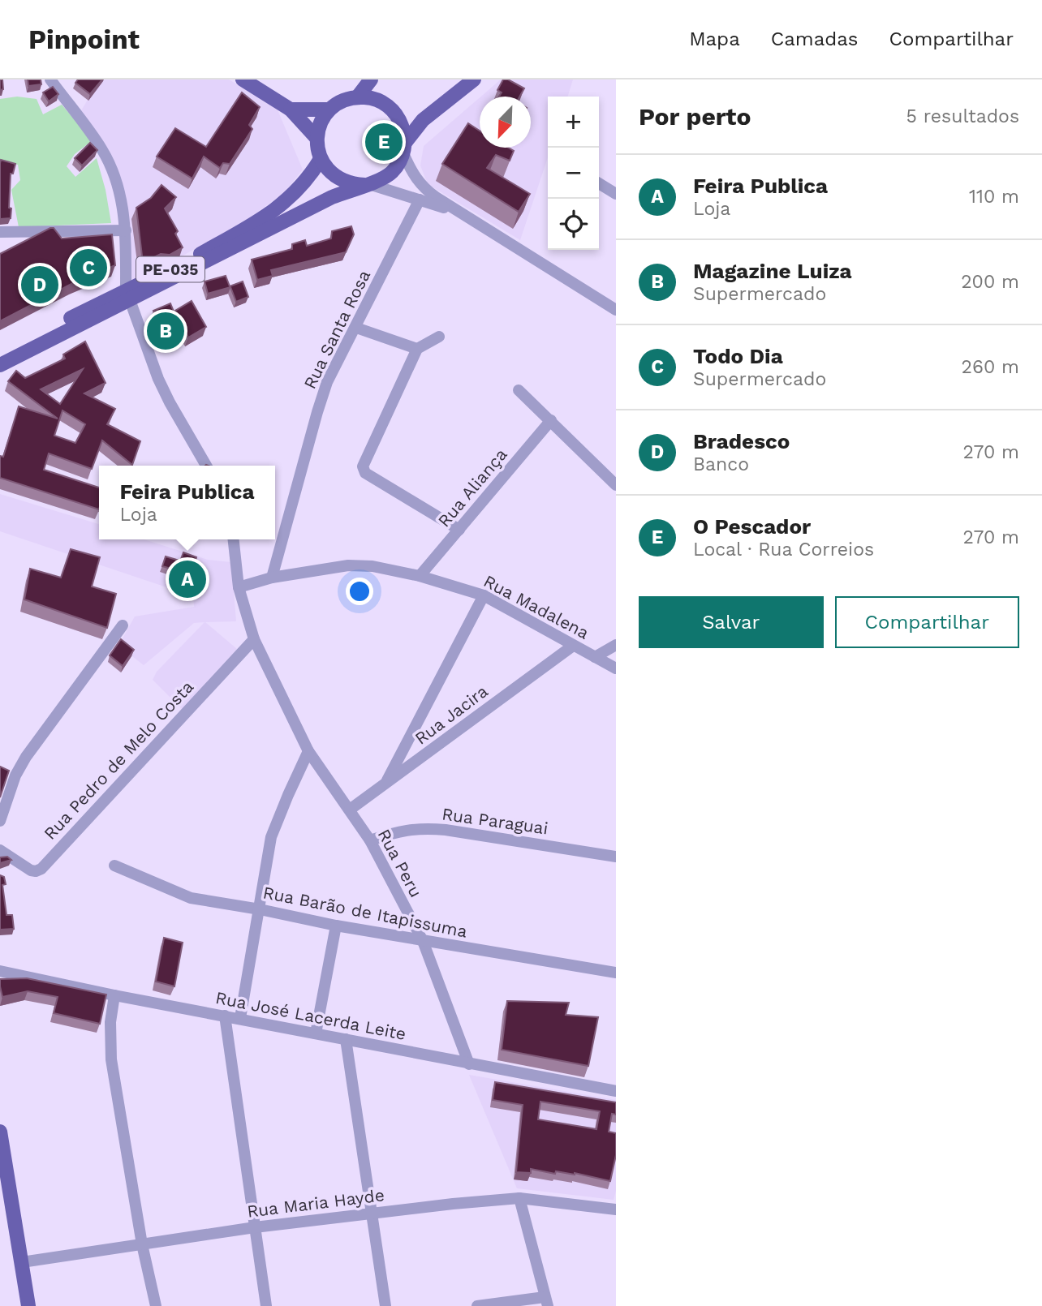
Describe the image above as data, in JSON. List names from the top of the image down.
{
  "streets": {
    "main road": ["PE-035"],
    "street": [
      "Rua Santa Rosa",
      "Rua Aliança",
      "Rua Madalena",
      "Rua Jacira",
      "Rua Pedro de Melo Costa",
      "Rua Paraguai",
      "Rua Peru",
      "Rua Barão de Itapissuma",
      "Rua José Lacerda Leite",
      "Rua Maria Hayde"
    ]
  },
  "crossings": [
    ["Rua Santa Rosa", "Rua Madalena"],
    ["Rua Aliança", "Rua Madalena"],
    ["Rua Madalena", "Rua Jacira"],
    ["Rua Madalena", "Rua Peru"],
    ["Rua Jacira", "Rua Peru"],
    ["Rua Pedro de Melo Costa", "Rua Peru"],
    ["Rua Paraguai", "Rua Peru"],
    ["Rua Peru", "Rua Barão de Itapissuma"],
    ["Rua Peru", "Rua José Lacerda Leite"]
  ],
  "north": "bottom left",
  "page": {
    "header": "Pinpoint",
    "nav": ["Mapa", "Camadas", "Compartilhar"],
    "heading": ["Por perto", "5 resultados"],
    "map_buttons": ["+", "−"],
    "pins": [
      "E",
      "C",
      "D",
      "B",
      "A"
    ],
    "list": [
      {
        "mark": "A",
        "name": "Feira Publica",
        "note": "Loja",
        "value": "110 m"
      },
      {
        "mark": "B",
        "name": "Magazine Luiza",
        "note": "Supermercado",
        "value": "200 m"
      },
      {
        "mark": "C",
        "name": "Todo Dia",
        "note": "Supermercado",
        "value": "260 m"
      },
      {
        "mark": "D",
        "name": "Bradesco",
        "note": "Banco",
        "value": "270 m"
      },
      {
        "mark": "E",
        "name": "O Pescador",
        "note": "Local · Rua Correios",
        "value": "270 m"
      }
    ],
    "popup": ["Feira Publica", "Loja"],
    "buttons": ["Salvar", "Compartilhar"]
  }
}
